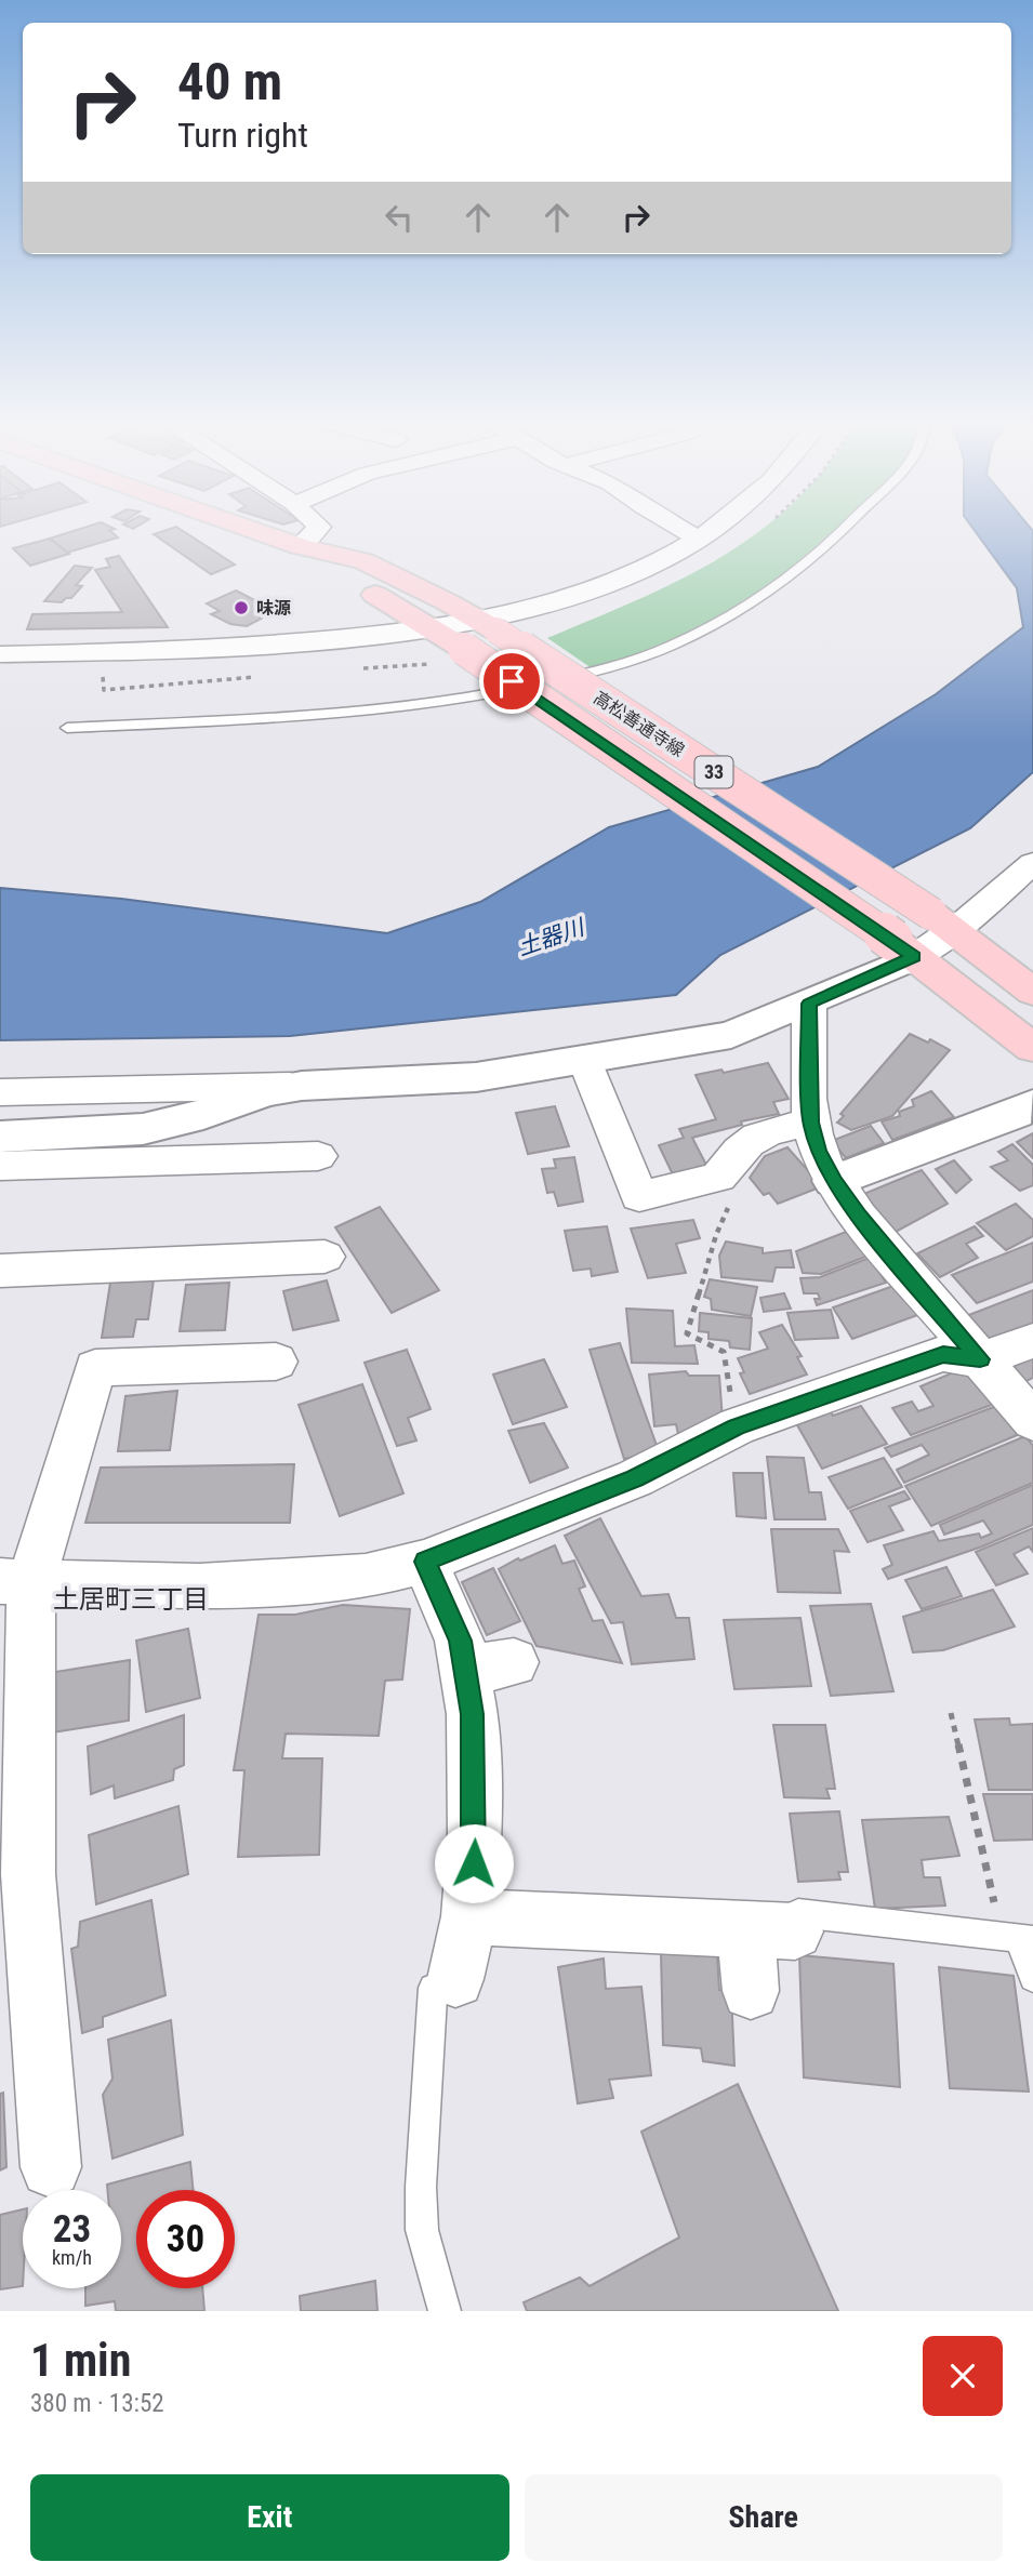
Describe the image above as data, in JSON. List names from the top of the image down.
{
  "streets": {
    "main road": ["高松善通寺線", "33"]
  },
  "districts": ["土居町三丁目"],
  "water": ["土器川"],
  "places": ["味源"],
  "page": {
    "turn": ["40 m", "Turn right"],
    "speed": "23 km/h",
    "limit": "30",
    "heading": ["1 min", "380 m · 13:52"],
    "buttons": ["Exit", "Share"]
  }
}
